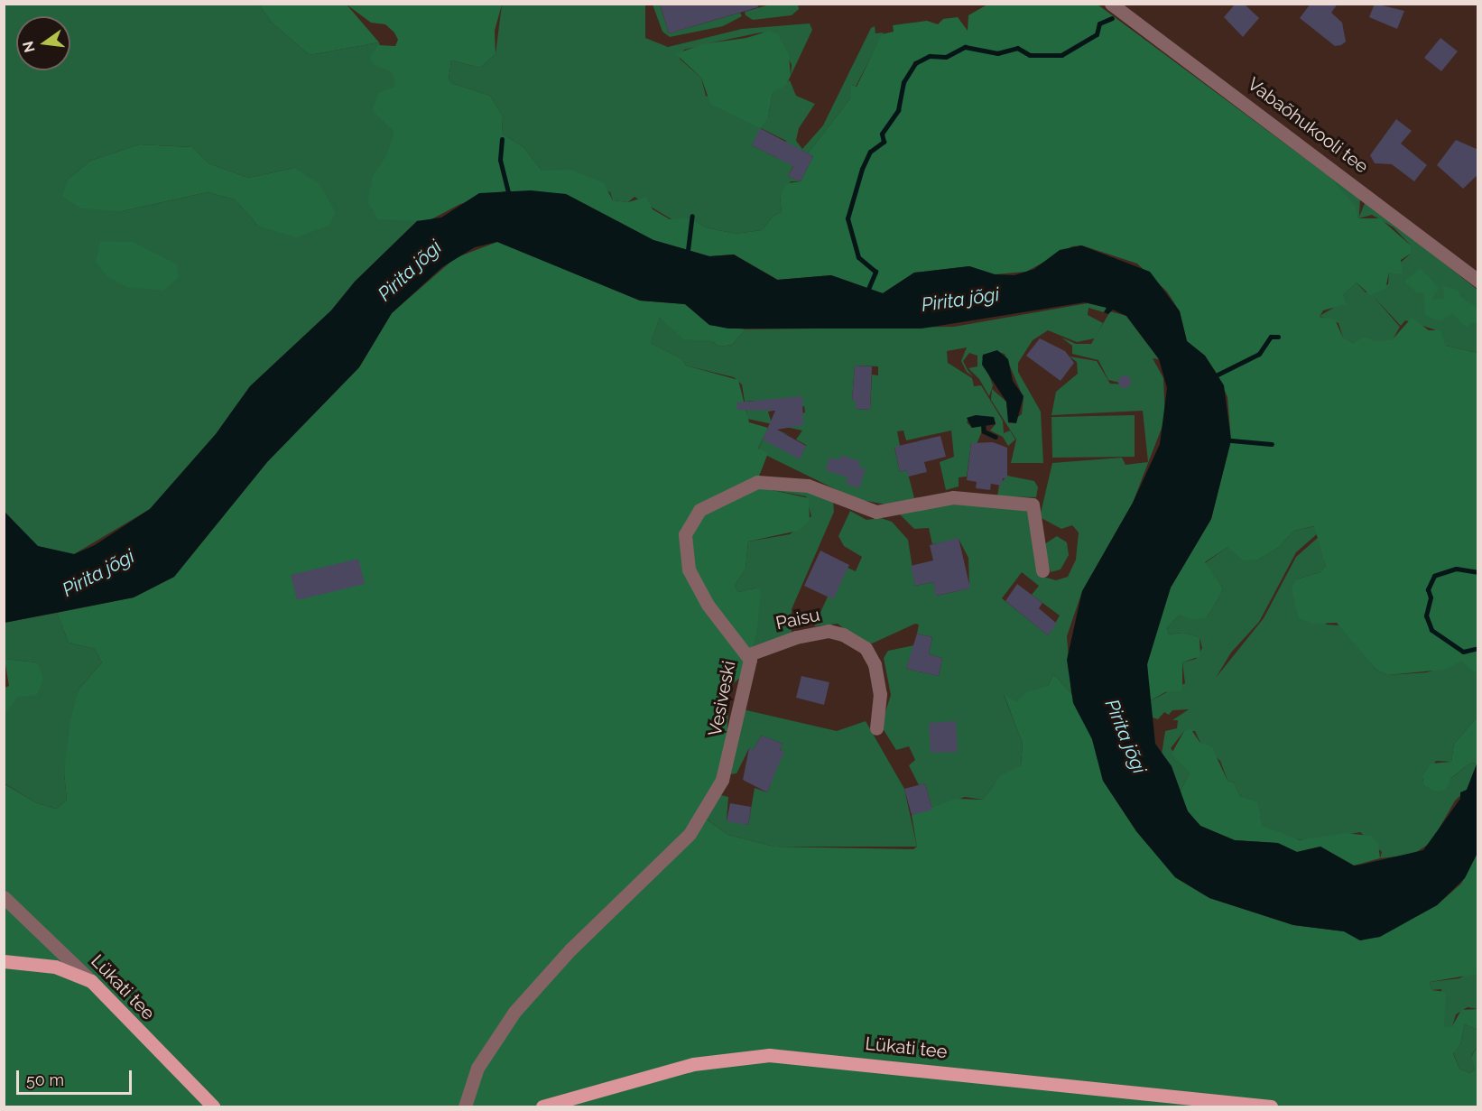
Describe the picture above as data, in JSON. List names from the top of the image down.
{
  "streets": {
    "main road": ["Lükati tee"],
    "street": ["Vabaõhukooli tee", "Paisu", "Vesiveski"]
  },
  "crossings": [
    ["Paisu", "Vesiveski"]
  ],
  "water": ["Pirita jõgi"],
  "scale_bar": "50 m",
  "north": "left"
}
